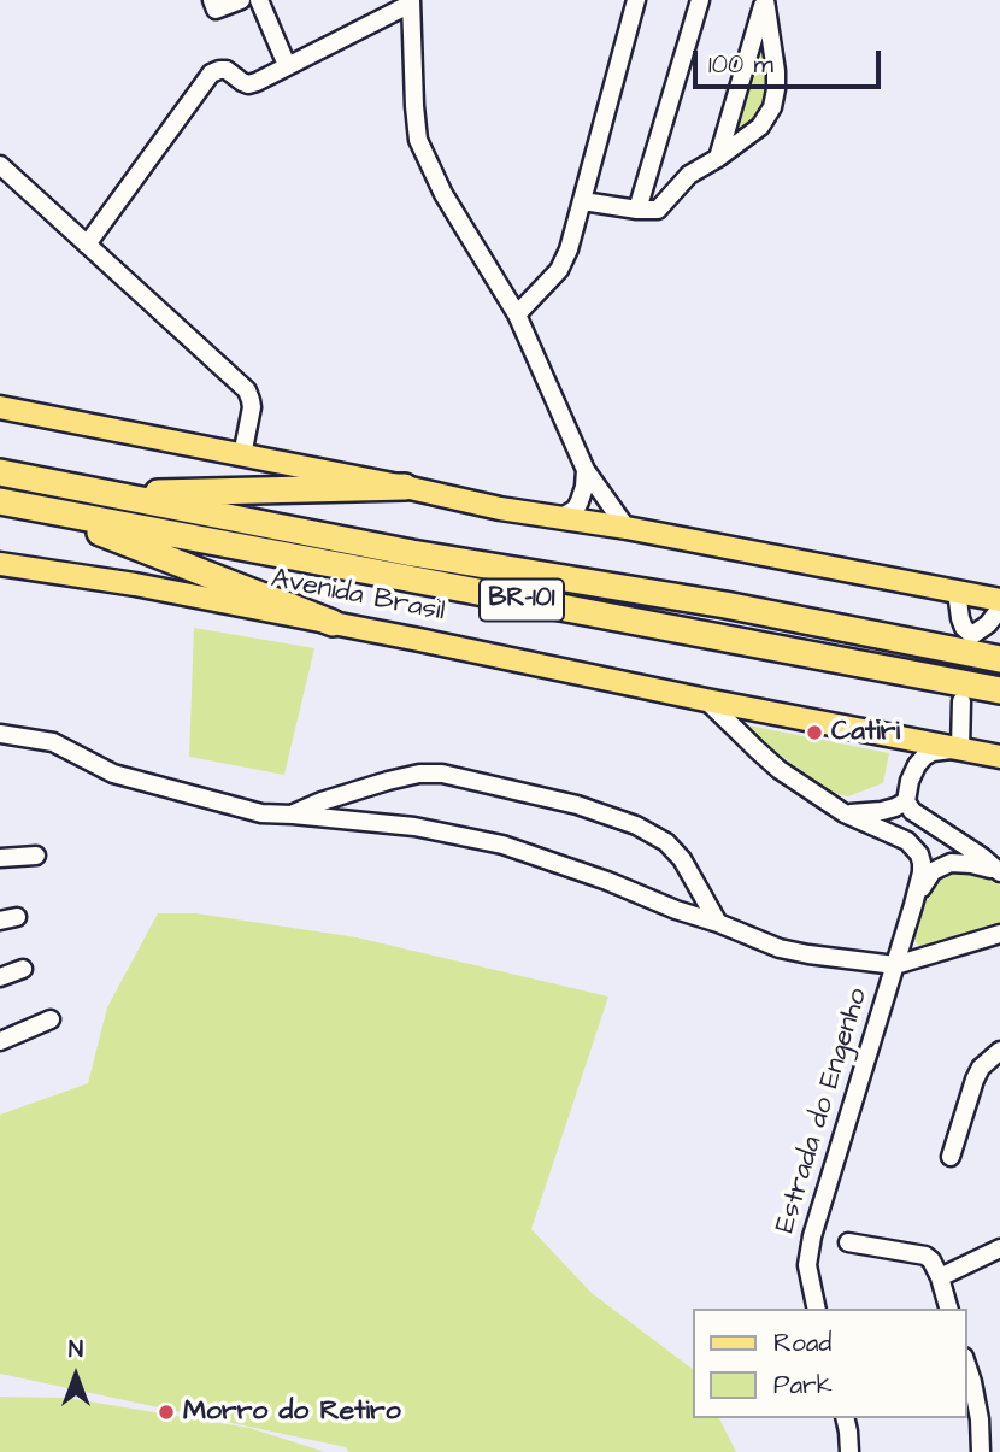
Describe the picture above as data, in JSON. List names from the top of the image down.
{
  "streets": {
    "highway": ["Avenida Brasil", "BR-101"],
    "street": ["Estrada do Engenho"]
  },
  "places": ["Catiri", "Morro do Retiro"],
  "legend": ["Road", "Park"],
  "scale_bar": "100 m",
  "north": "top"
}
